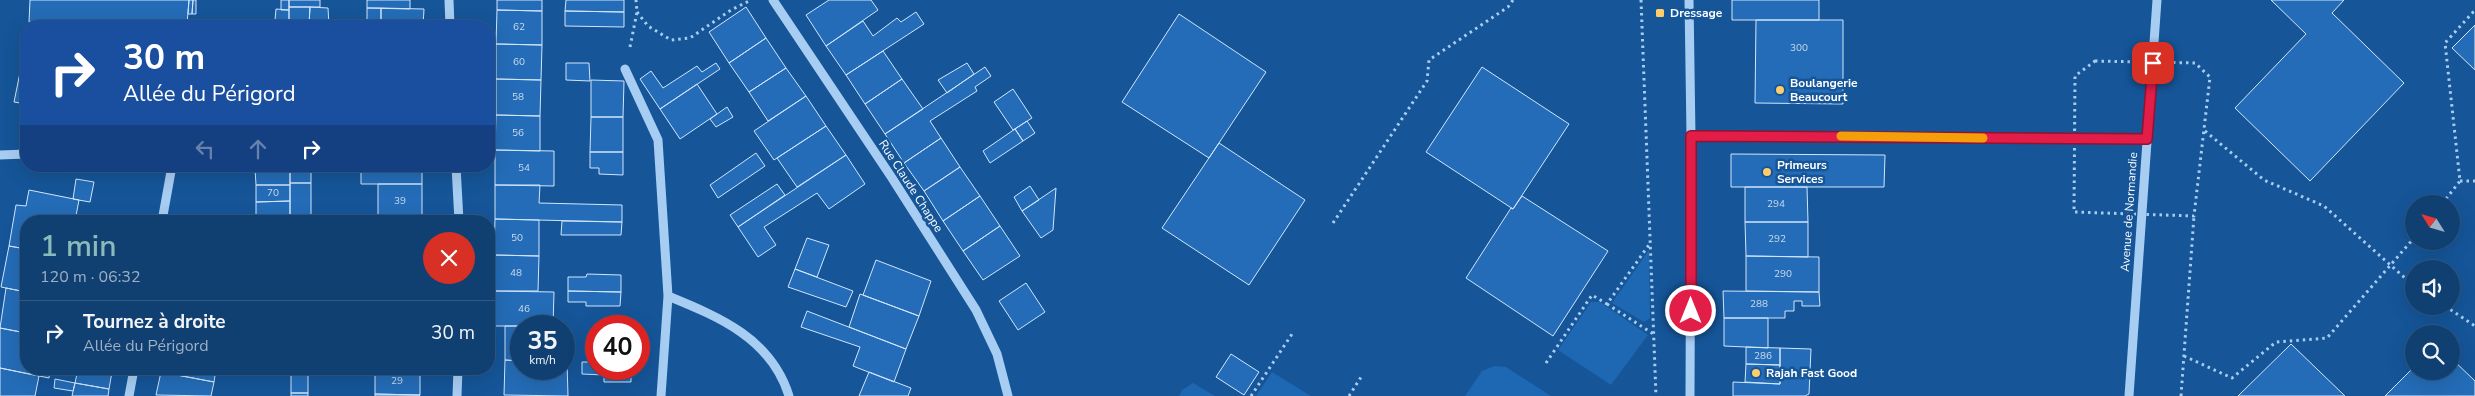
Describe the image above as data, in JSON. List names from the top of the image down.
{
  "streets": {
    "street": ["Rue Claude Chappe", "Avenue de Normandie"]
  },
  "places": {
    "transit": ["Dressage"],
    "other": ["Boulangerie Beaucourt", "Primeurs Services", "Rajah Fast Good"]
  },
  "house_numbers": [
    "62",
    "300",
    "60",
    "58",
    "56",
    "54",
    "70",
    "39",
    "294",
    "50",
    "292",
    "48",
    "290",
    "288",
    "46",
    "286",
    "29"
  ],
  "north": "top left",
  "page": {
    "turn": ["30 m", "Allée du Périgord"],
    "heading": ["1 min", "120 m · 06:32"],
    "list": [
      {
        "name": "Tournez à droite",
        "note": "Allée du Périgord",
        "value": "30 m"
      }
    ],
    "speed": "35 km/h",
    "limit": "40"
  }
}
